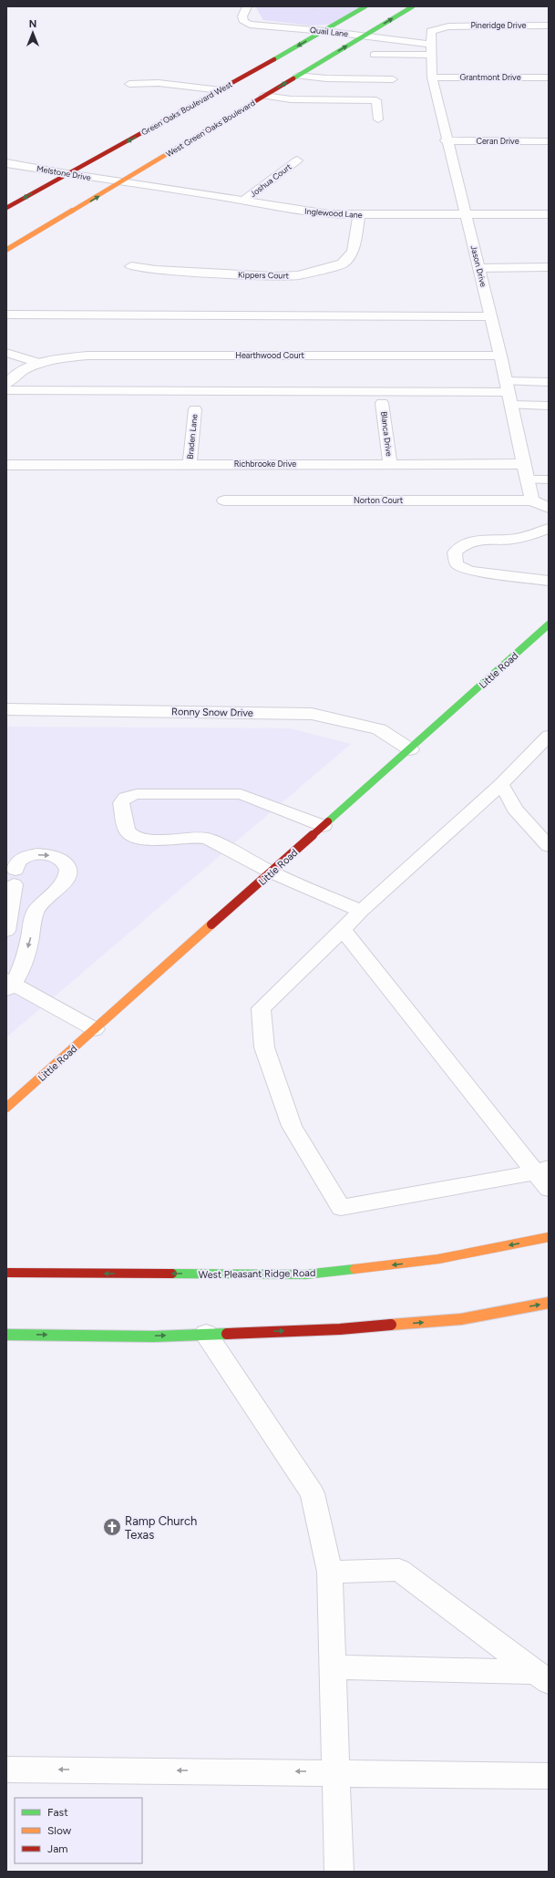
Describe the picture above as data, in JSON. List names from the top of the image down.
{
  "streets": {
    "main road": [
      "Green Oaks Boulevard West",
      "West Green Oaks Boulevard",
      "Little Road",
      "West Pleasant Ridge Road"
    ],
    "street": [
      "Pineridge Drive",
      "Quail Lane",
      "Grantmont Drive",
      "Ceran Drive",
      "Melstone Drive",
      "Joshua Court",
      "Inglewood Lane",
      "Jason Drive",
      "Kippers Court",
      "Hearthwood Court",
      "Blanca Drive",
      "Braden Lane",
      "Richbrooke Drive",
      "Norton Court",
      "Ronny Snow Drive"
    ]
  },
  "crossings": [
    ["Pineridge Drive", "Jason Drive"],
    ["Quail Lane", "Green Oaks Boulevard West"],
    ["Quail Lane", "West Green Oaks Boulevard"],
    ["Quail Lane", "Jason Drive"],
    ["Grantmont Drive", "Jason Drive"],
    ["Green Oaks Boulevard West", "Melstone Drive"],
    ["West Green Oaks Boulevard", "Melstone Drive"],
    ["West Green Oaks Boulevard", "Inglewood Lane"],
    ["Ceran Drive", "Jason Drive"],
    ["Melstone Drive", "Inglewood Lane"],
    ["Joshua Court", "Inglewood Lane"],
    ["Inglewood Lane", "Jason Drive"],
    ["Inglewood Lane", "Kippers Court"],
    ["Jason Drive", "Hearthwood Court"],
    ["Jason Drive", "Richbrooke Drive"],
    ["Jason Drive", "Norton Court"],
    ["Blanca Drive", "Richbrooke Drive"],
    ["Braden Lane", "Richbrooke Drive"],
    ["Little Road", "Ronny Snow Drive"]
  ],
  "one_way": ["Green Oaks Boulevard West", "West Green Oaks Boulevard"],
  "places": {
    "church": ["Ramp Church Texas"]
  },
  "legend": ["Fast", "Slow", "Jam"],
  "north": "top"
}
